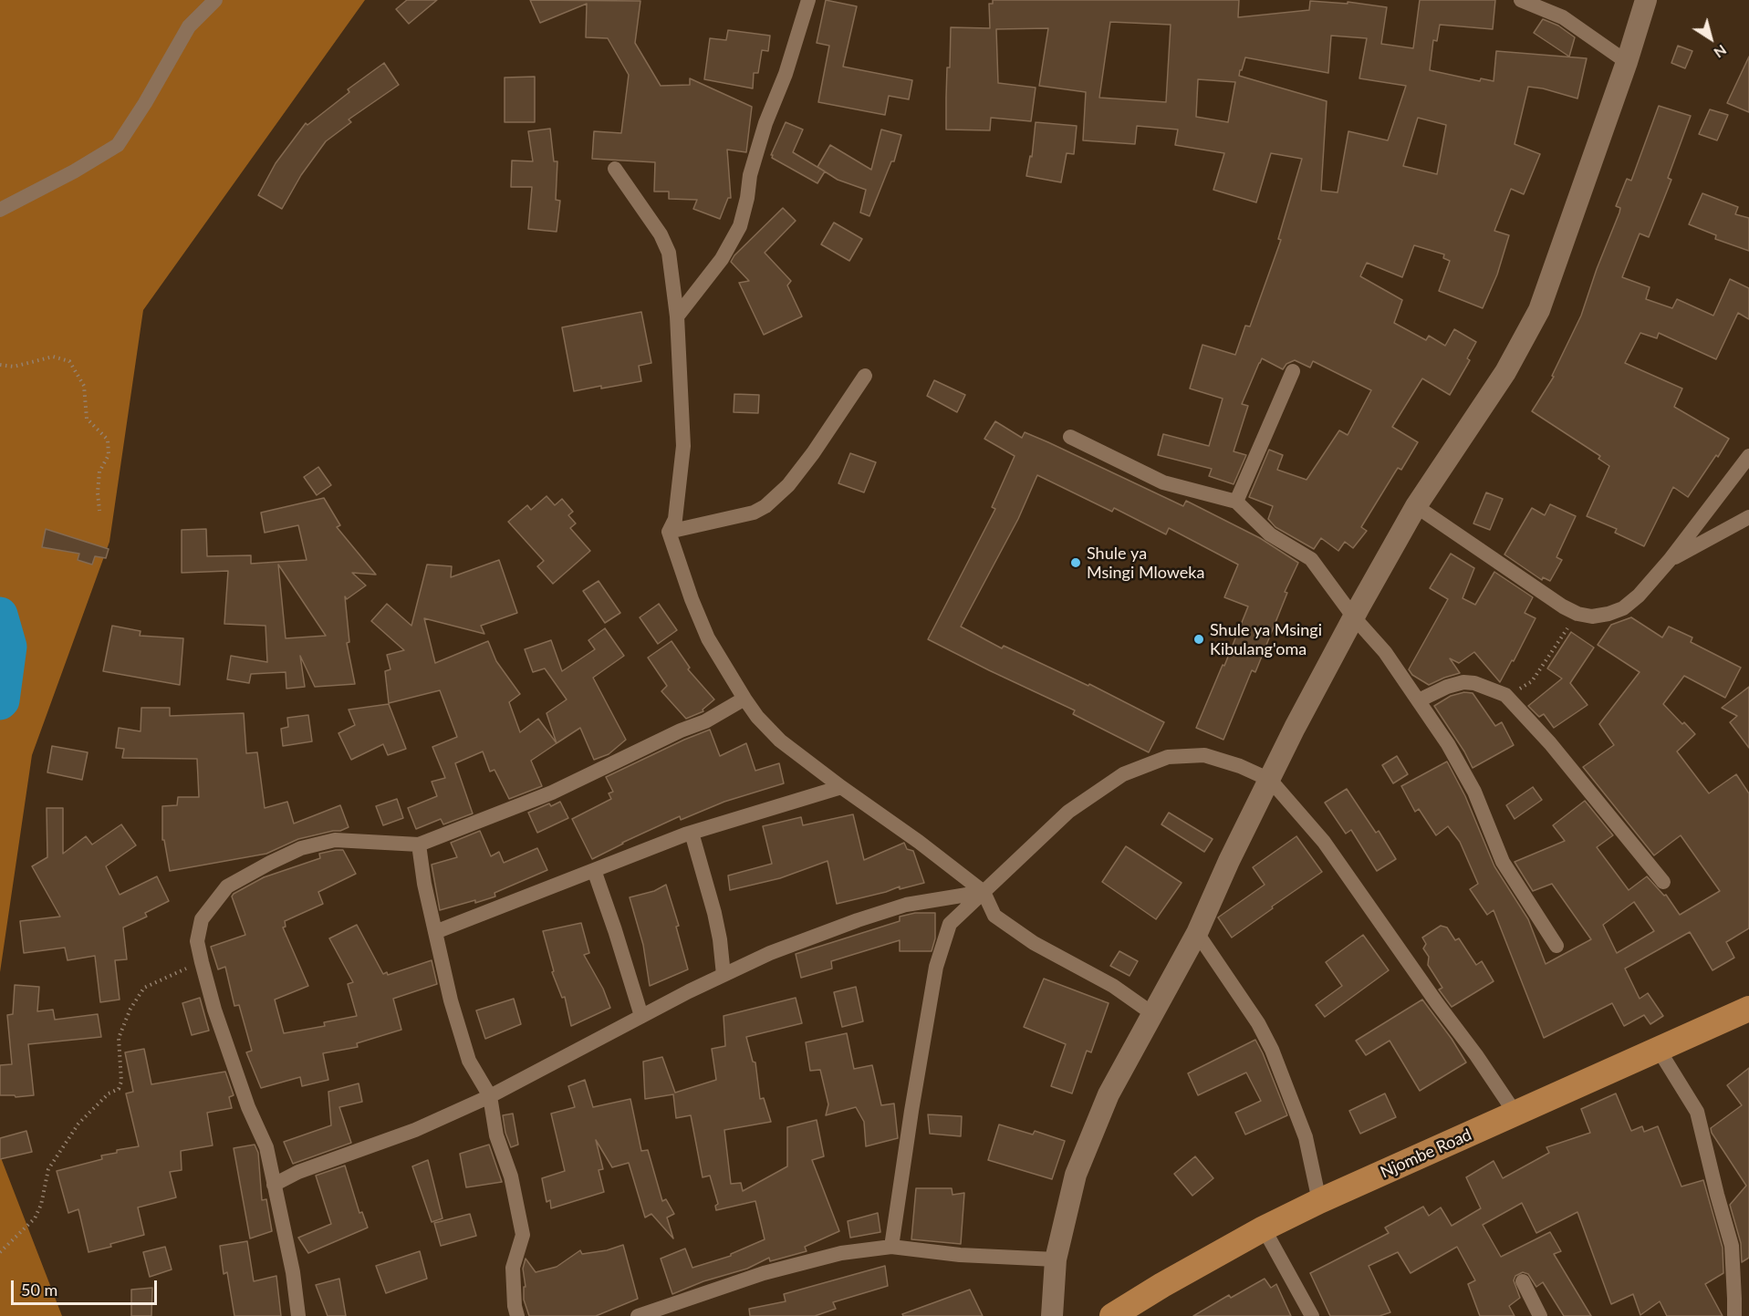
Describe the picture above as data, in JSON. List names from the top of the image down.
{
  "streets": {
    "highway": ["Njombe Road"]
  },
  "places": ["Shule ya Msingi Mloweka", "Shule ya Msingi Kibulang'oma"],
  "scale_bar": "50 m",
  "north": "bottom right"
}
